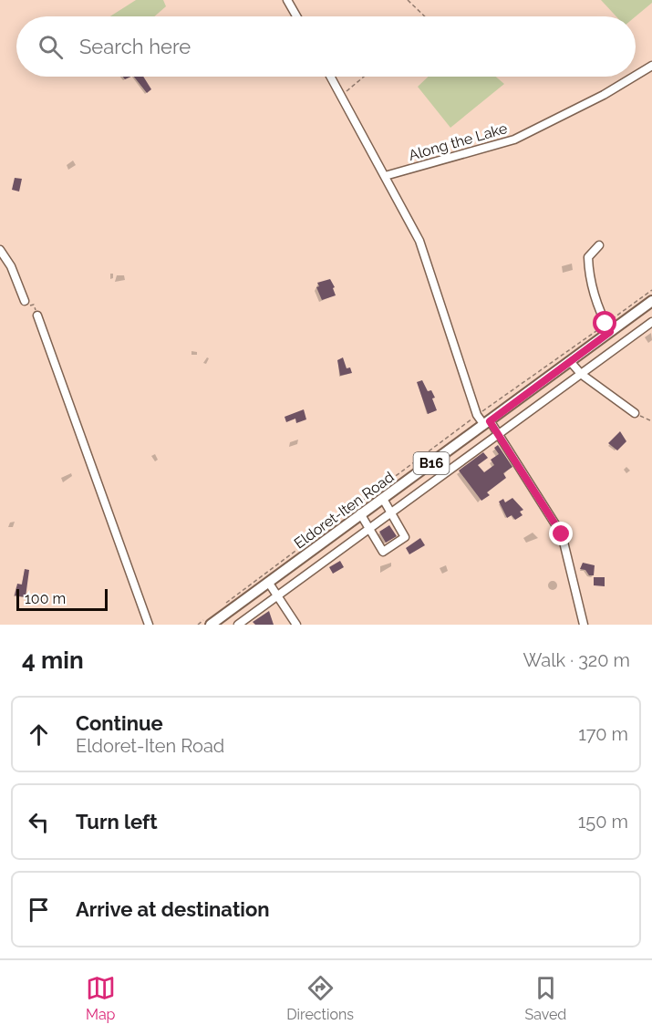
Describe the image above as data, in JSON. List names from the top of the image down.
{
  "streets": {
    "main road": ["B16", "Eldoret-Iten Road"],
    "street": ["Along the Lake"]
  },
  "scale_bar": "100 m",
  "page": {
    "search": "Search here",
    "scale": "100 m",
    "heading": ["4 min", "Walk · 320 m"],
    "list": [
      ["Continue", "Eldoret-Iten Road", "170 m"],
      ["Turn left", "150 m"],
      "Arrive at destination"
    ],
    "nav": ["Map", "Directions", "Saved"]
  }
}
